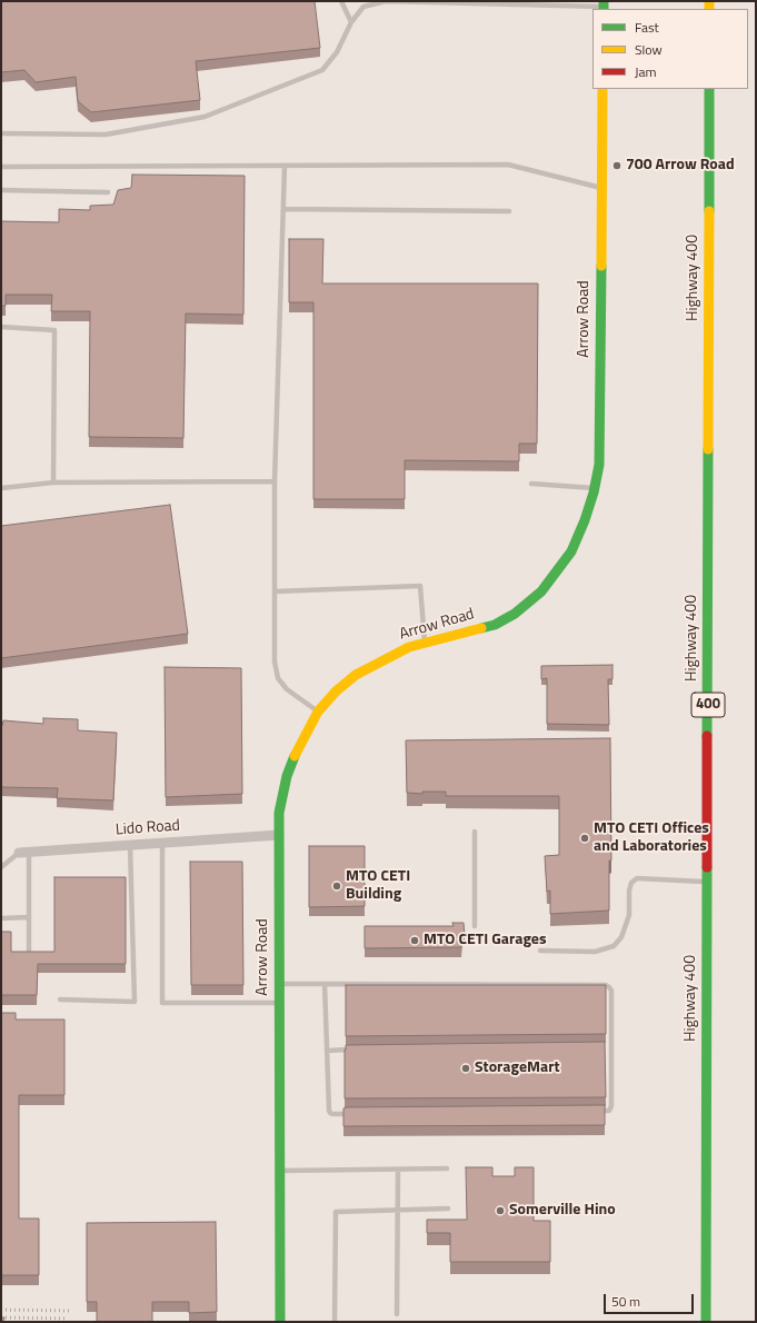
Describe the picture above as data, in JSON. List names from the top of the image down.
{
  "streets": {
    "main road": ["Highway 400", "Arrow Road", "400"],
    "street": ["Lido Road"]
  },
  "crossings": [
    ["Arrow Road", "Lido Road"]
  ],
  "places": [
    "700 Arrow Road",
    "MTO CETI Offices and Laboratories",
    "MTO CETI Building",
    "MTO CETI Garages",
    "StorageMart",
    "Somerville Hino"
  ],
  "legend": ["Fast", "Slow", "Jam"],
  "scale_bar": "50 m"
}
